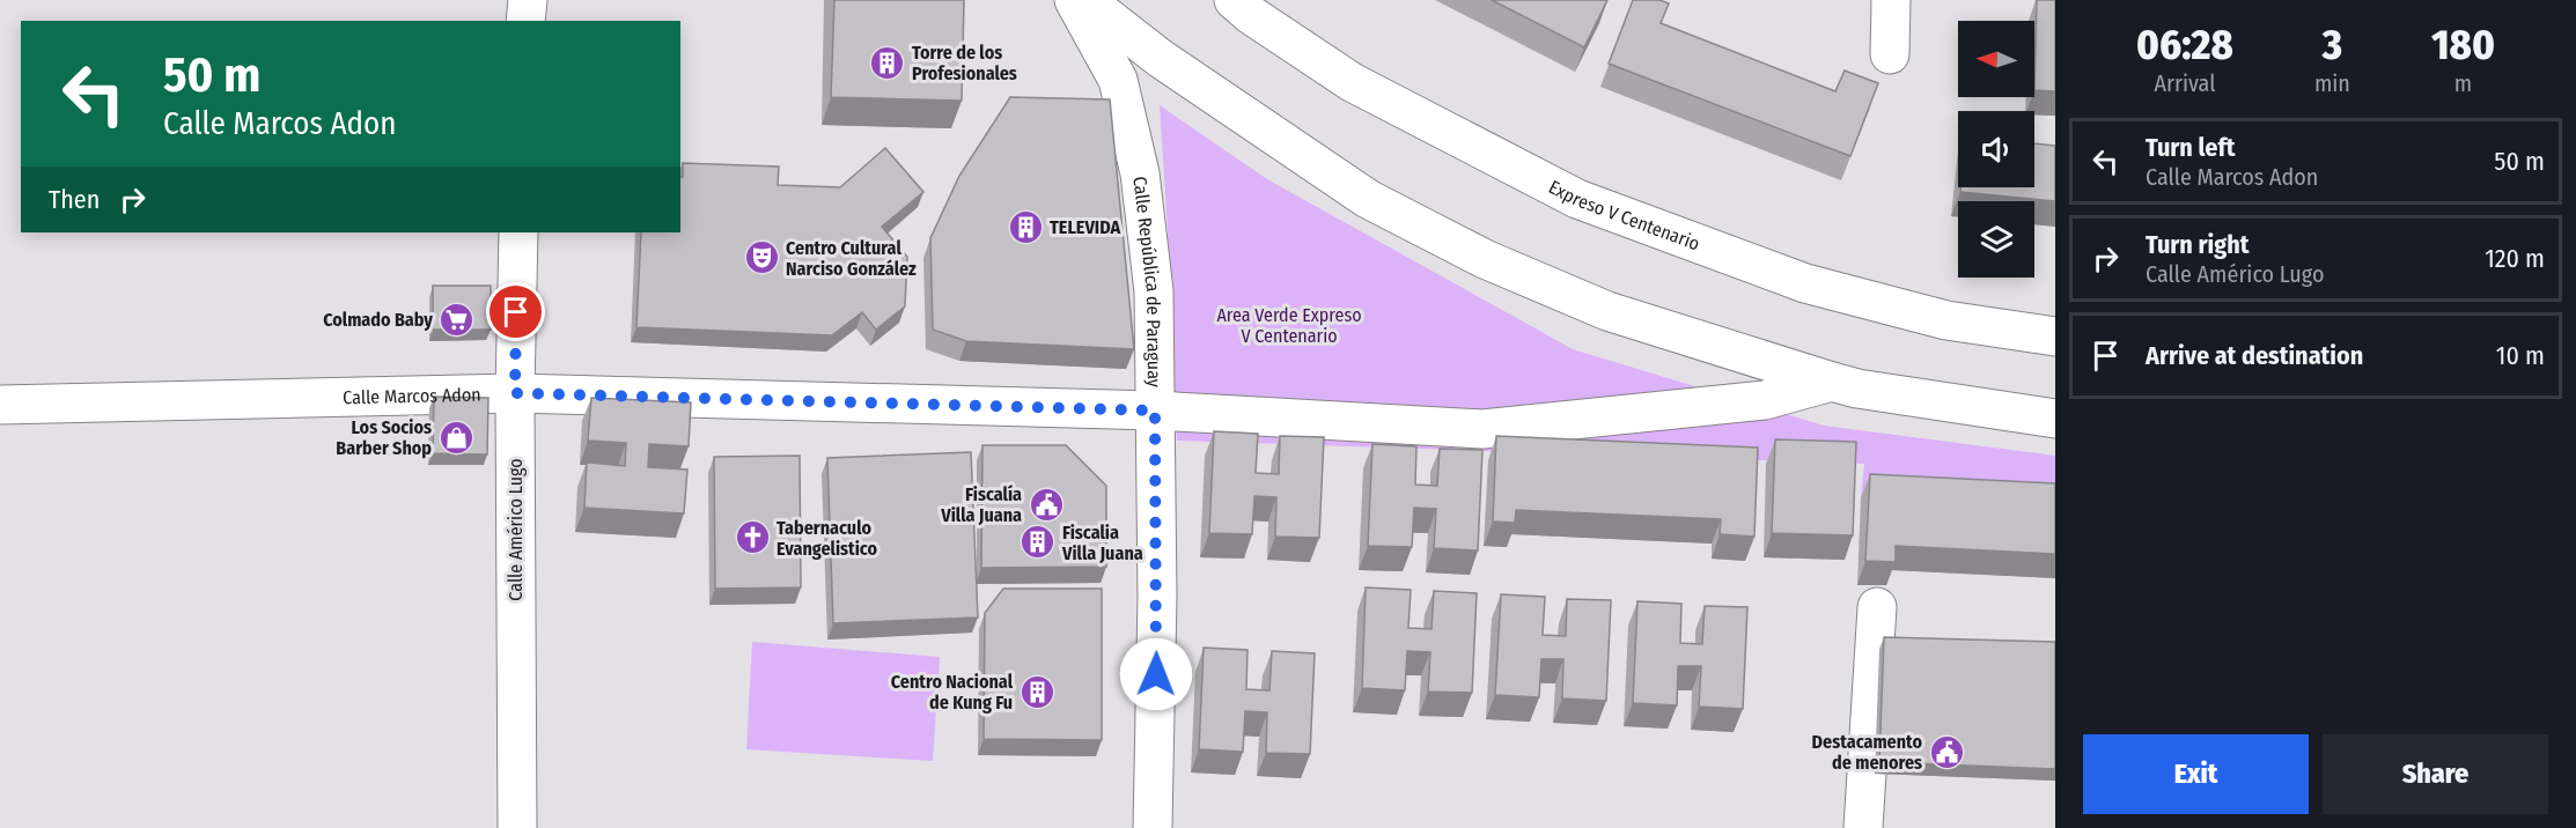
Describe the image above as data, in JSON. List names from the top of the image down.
{
  "streets": {
    "street": [
      "Expreso V Centenario",
      "Calle República de Paraguay",
      "Calle Marcos Adon",
      "Calle Américo Lugo"
    ]
  },
  "crossings": [
    ["Calle República de Paraguay", "Calle Marcos Adon"],
    ["Calle Marcos Adon", "Calle Américo Lugo"]
  ],
  "parks": ["Area Verde Expreso V Centenario"],
  "places": {
    "building": [
      "Torre de los Profesionales",
      "TELEVIDA",
      "Fiscalia Villa Juana",
      "Centro Nacional de Kung Fu"
    ],
    "theatre": ["Centro Cultural Narciso González"],
    "supermarket": ["Colmado Baby"],
    "shop": ["Los Socios Barber Shop"],
    "public building": ["Fiscalía Villa Juana", "Destacamento de menores"],
    "church": ["Tabernaculo Evangelistico"]
  },
  "north": "left",
  "page": {
    "eta": [
      "06:28",
      "Arrival",
      "3",
      "min",
      "180",
      "m"
    ],
    "turn": ["50 m", "Calle Marcos Adon"],
    "list": [
      {
        "name": "Turn left",
        "note": "Calle Marcos Adon",
        "value": "50 m"
      },
      {
        "name": "Turn right",
        "note": "Calle Américo Lugo",
        "value": "120 m"
      },
      {
        "name": "Arrive at destination",
        "value": "10 m"
      }
    ],
    "then": "Then",
    "buttons": ["Exit", "Share"]
  }
}
